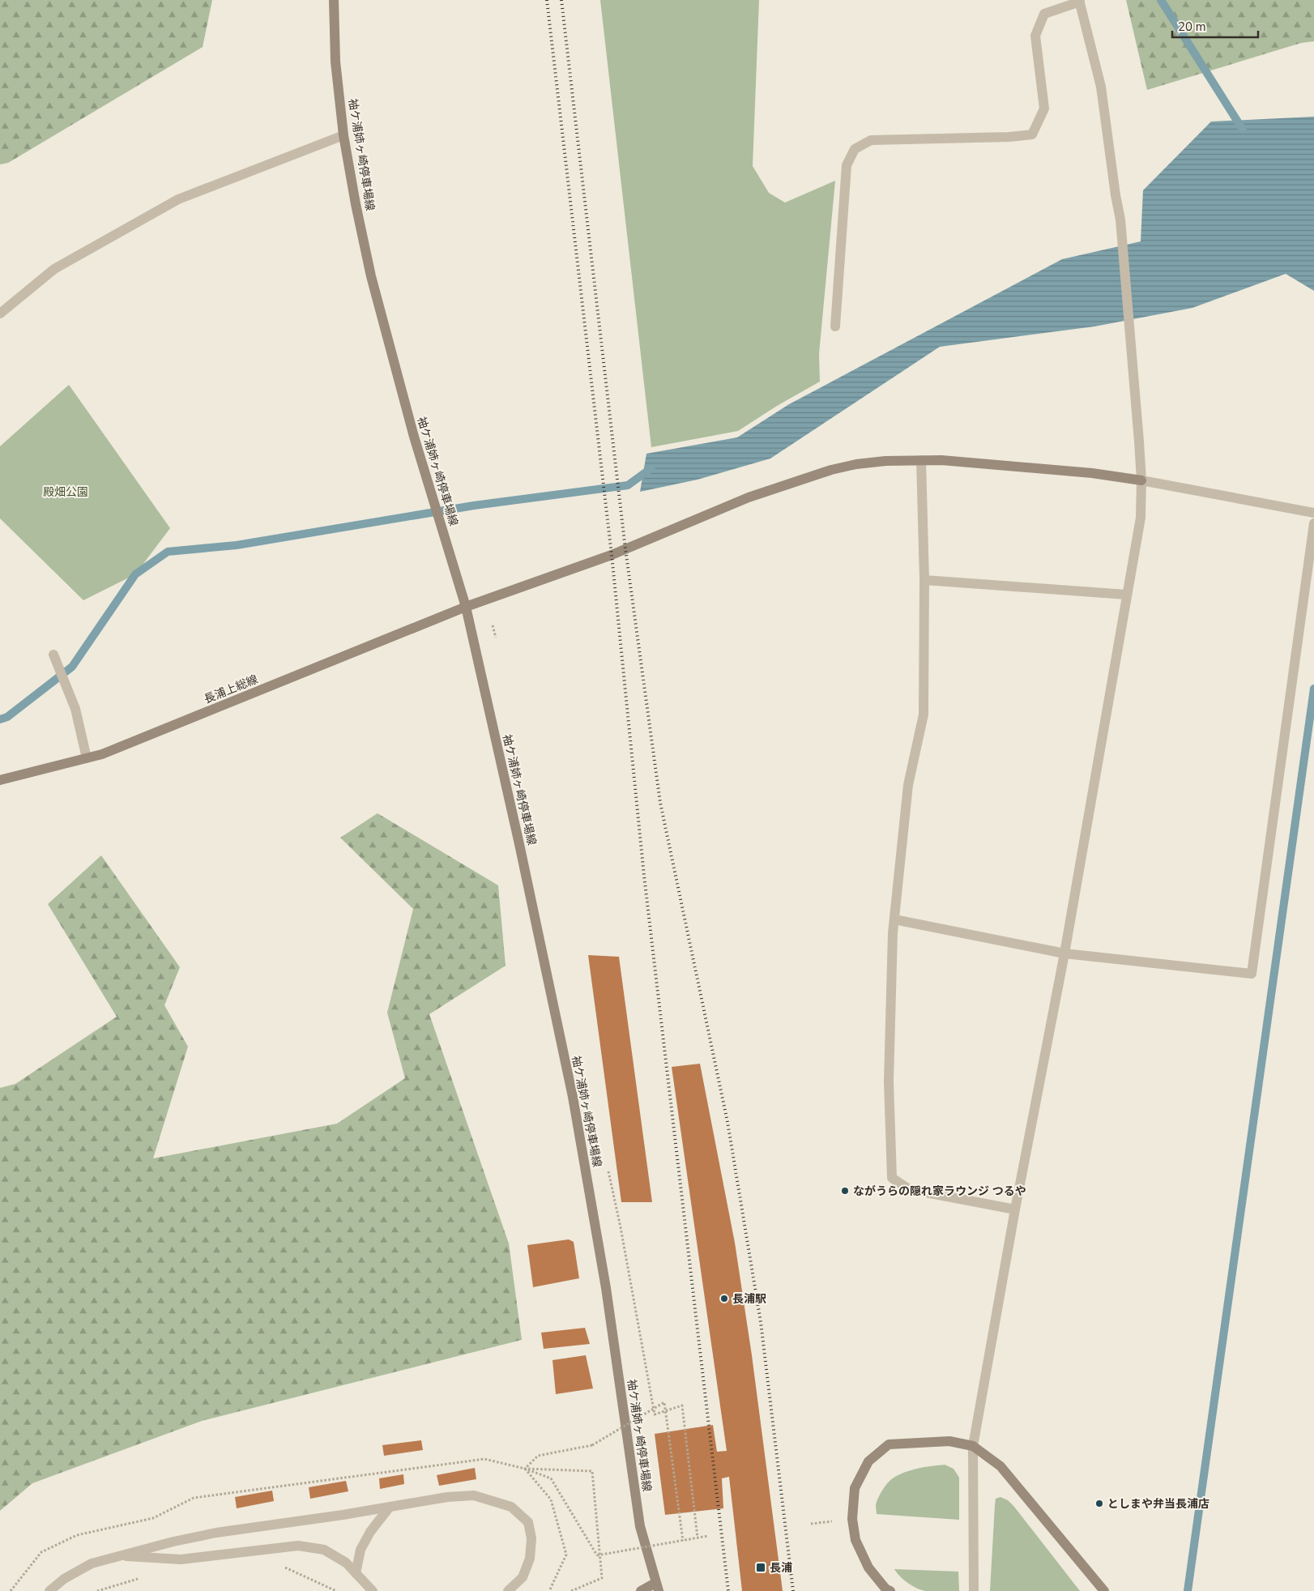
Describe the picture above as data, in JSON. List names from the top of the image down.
{
  "streets": {
    "main road": ["袖ケ浦姉ヶ崎停車場線", "長浦上総線"]
  },
  "crossings": [
    ["袖ケ浦姉ヶ崎停車場線", "長浦上総線"]
  ],
  "parks": ["殿畑公園"],
  "places": {
    "other": ["ながうらの隠れ家ラウンジ つるや", "長浦駅", "としまや弁当長浦店"],
    "transit": ["長浦"]
  },
  "scale_bar": "20 m"
}
